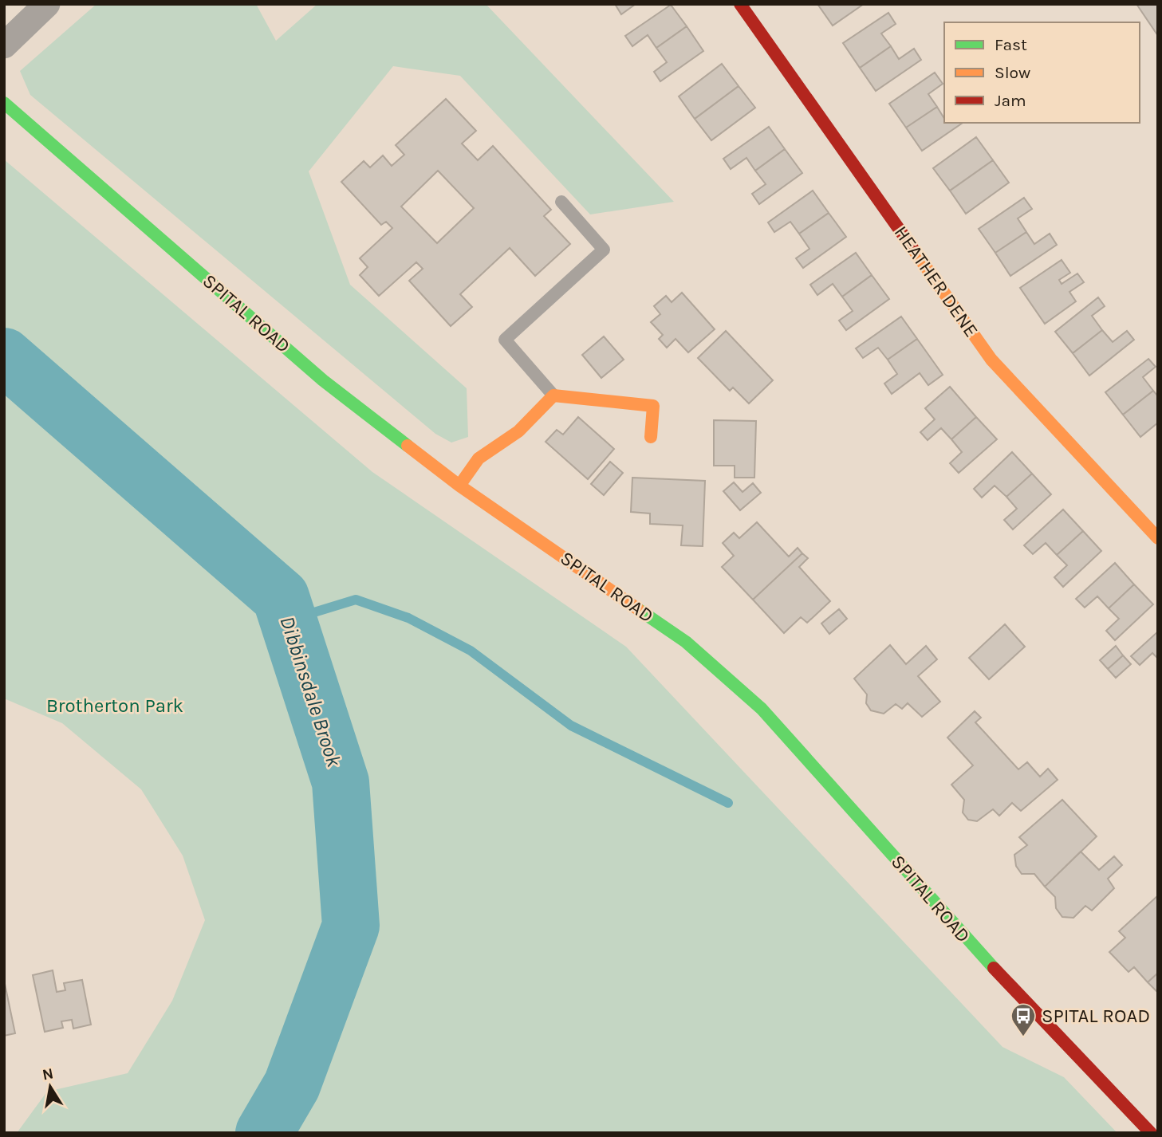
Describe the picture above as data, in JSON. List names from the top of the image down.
{
  "streets": {
    "main road": ["HEATHER DENE", "SPITAL ROAD"]
  },
  "water": ["Dibbinsdale Brook"],
  "parks": ["Brotherton Park"],
  "places": {
    "bus stop": ["SPITAL ROAD"]
  },
  "legend": ["Fast", "Slow", "Jam"],
  "north": "top"
}
